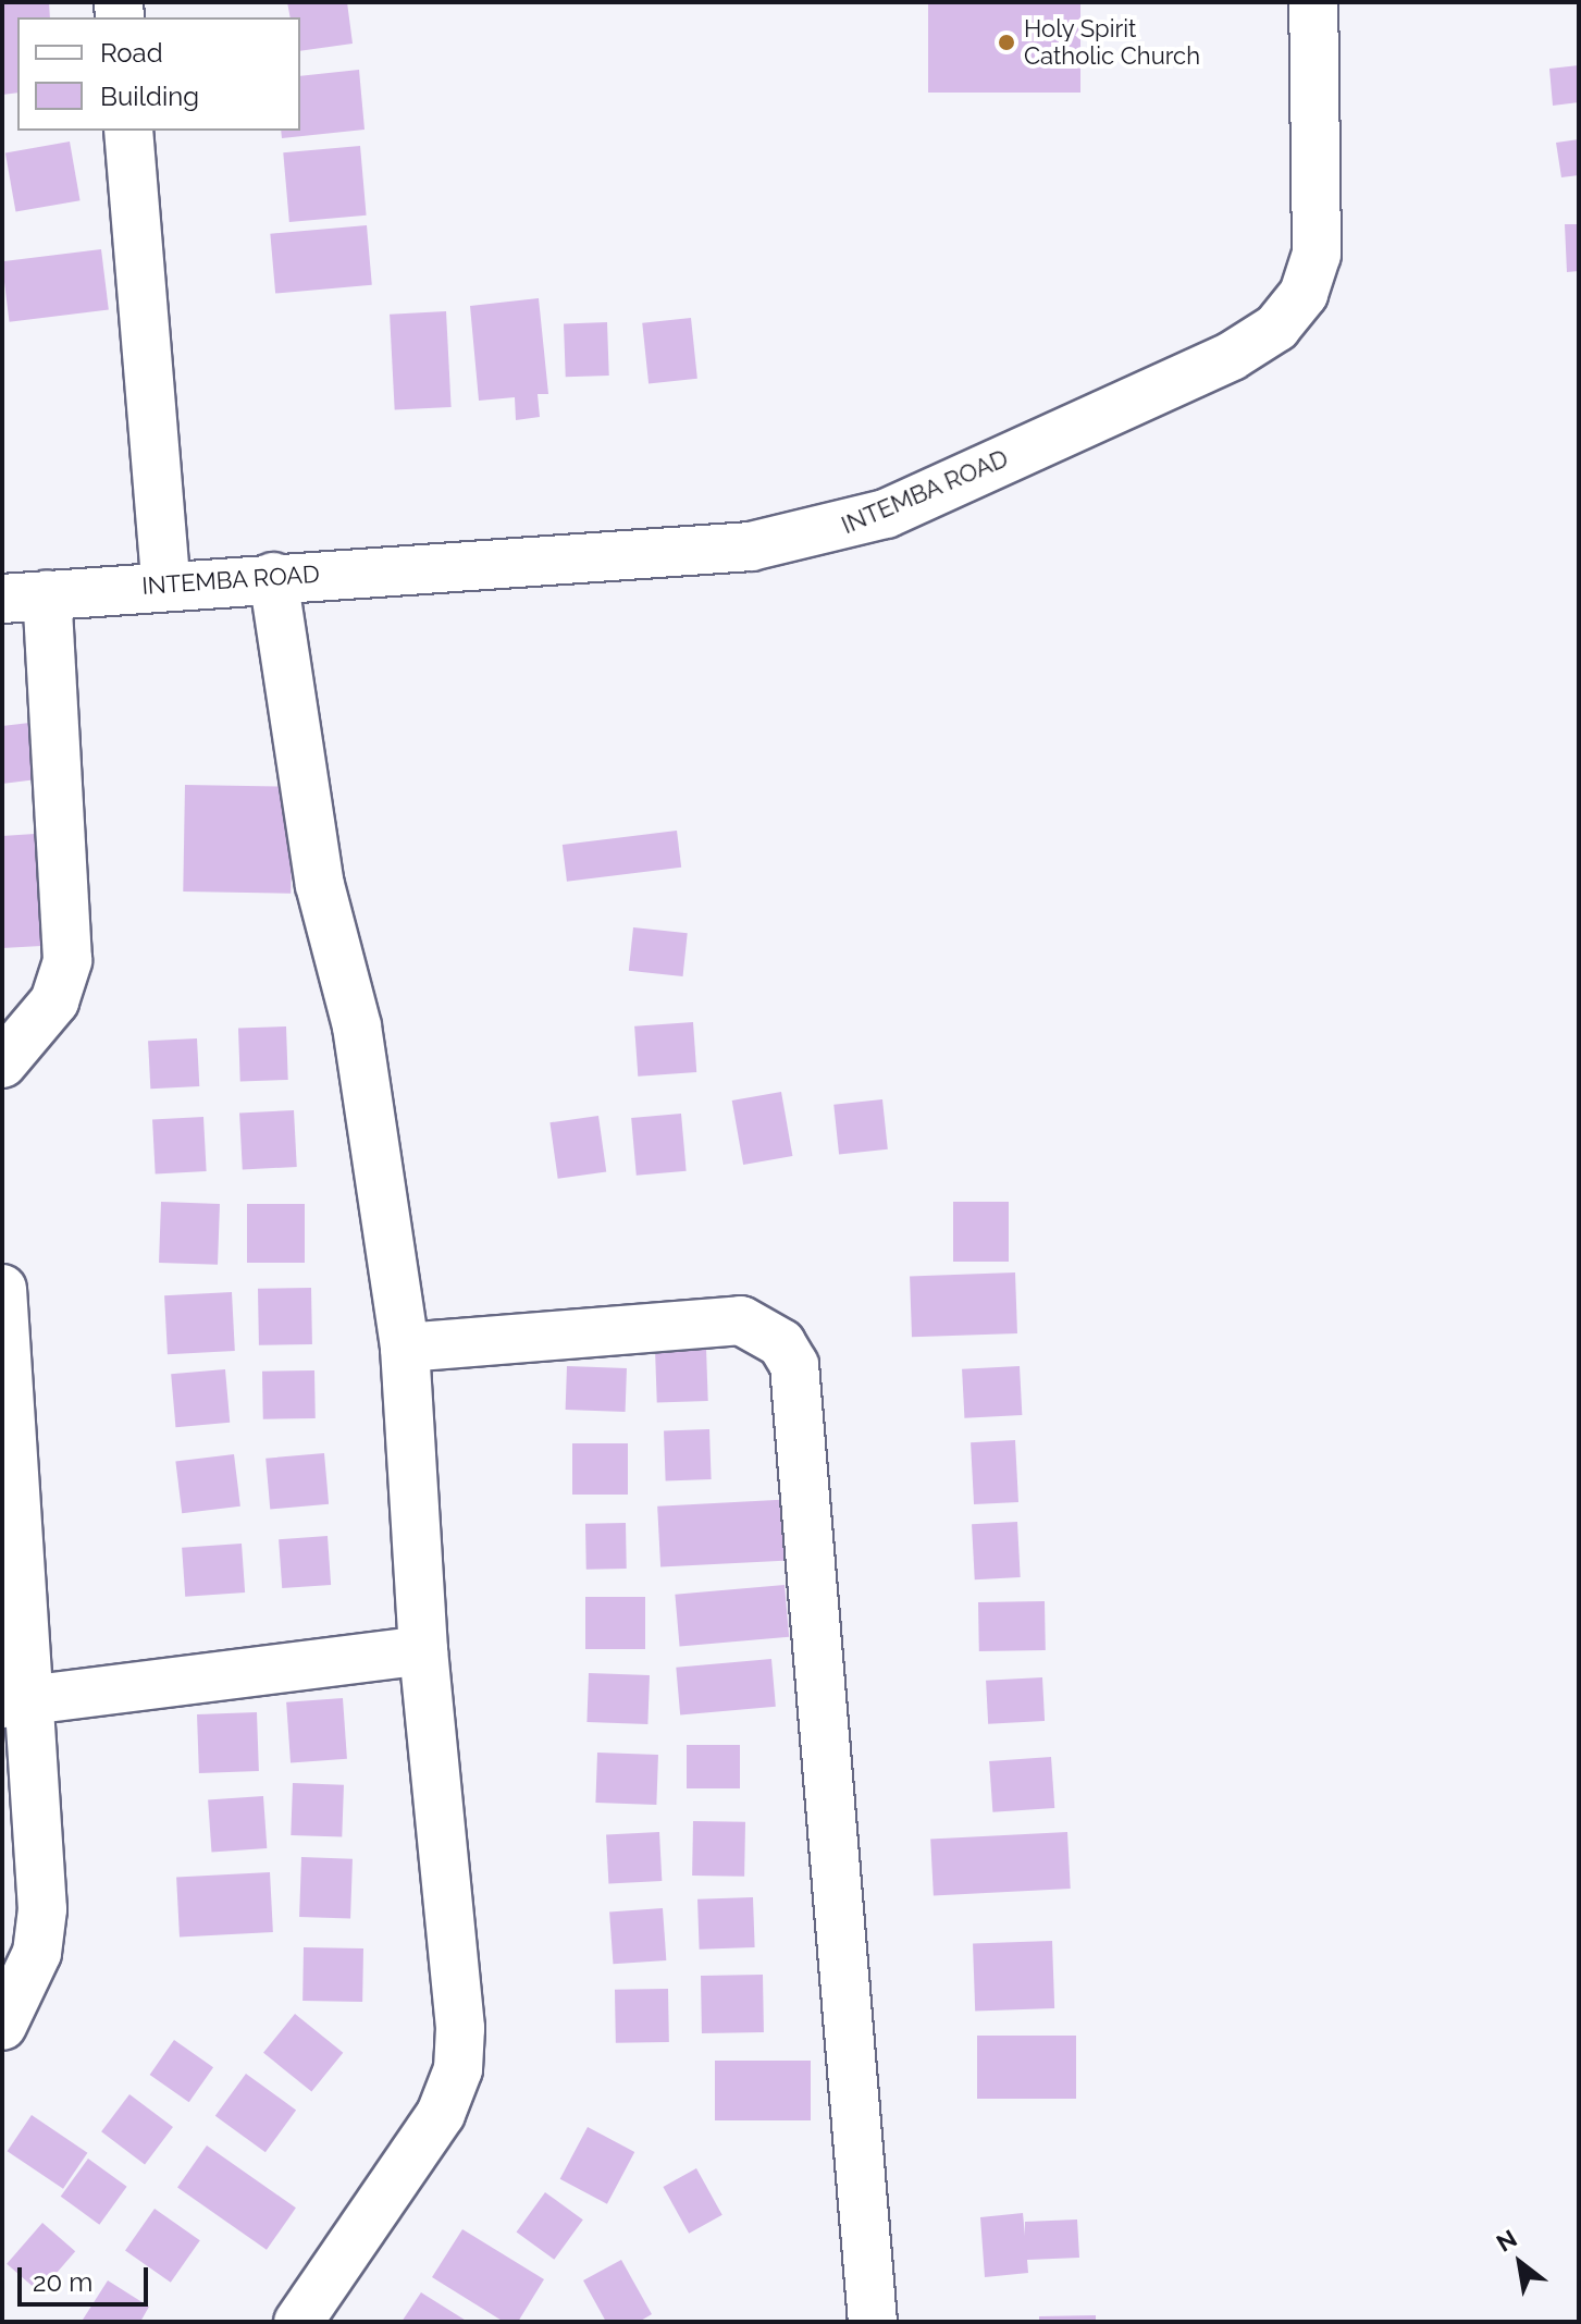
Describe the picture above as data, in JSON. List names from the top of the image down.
{
  "streets": {
    "street": ["INTEMBA ROAD"]
  },
  "places": ["Holy Spirit Catholic Church"],
  "legend": ["Road", "Building"],
  "scale_bar": "20 m",
  "north": "top left"
}
